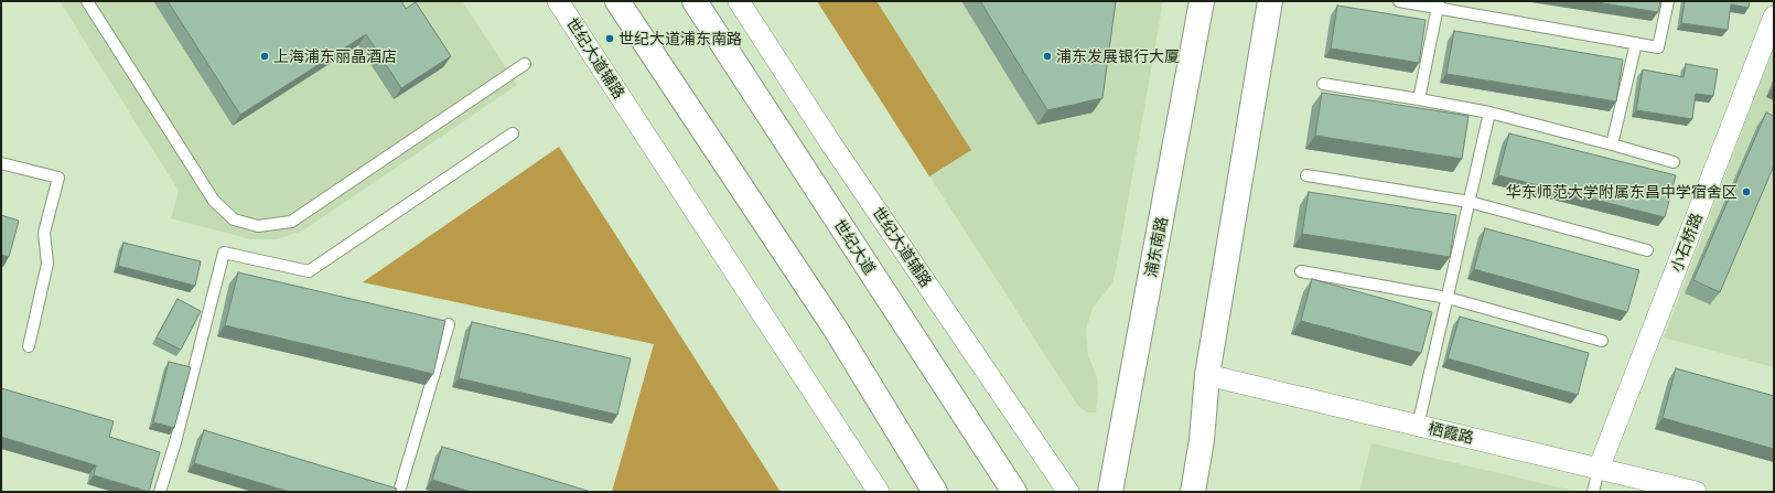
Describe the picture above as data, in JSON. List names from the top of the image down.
{
  "streets": {
    "main road": ["世纪大道", "浦东南路"],
    "street": ["世纪大道辅路", "小石桥路", "栖霞路"]
  },
  "crossings": [
    ["小石桥路", "栖霞路"]
  ],
  "places": [
    "世纪大道浦东南路",
    "上海浦东丽晶酒店",
    "浦东发展银行大厦",
    "华东师范大学附属东昌中学宿舍区"
  ]
}
